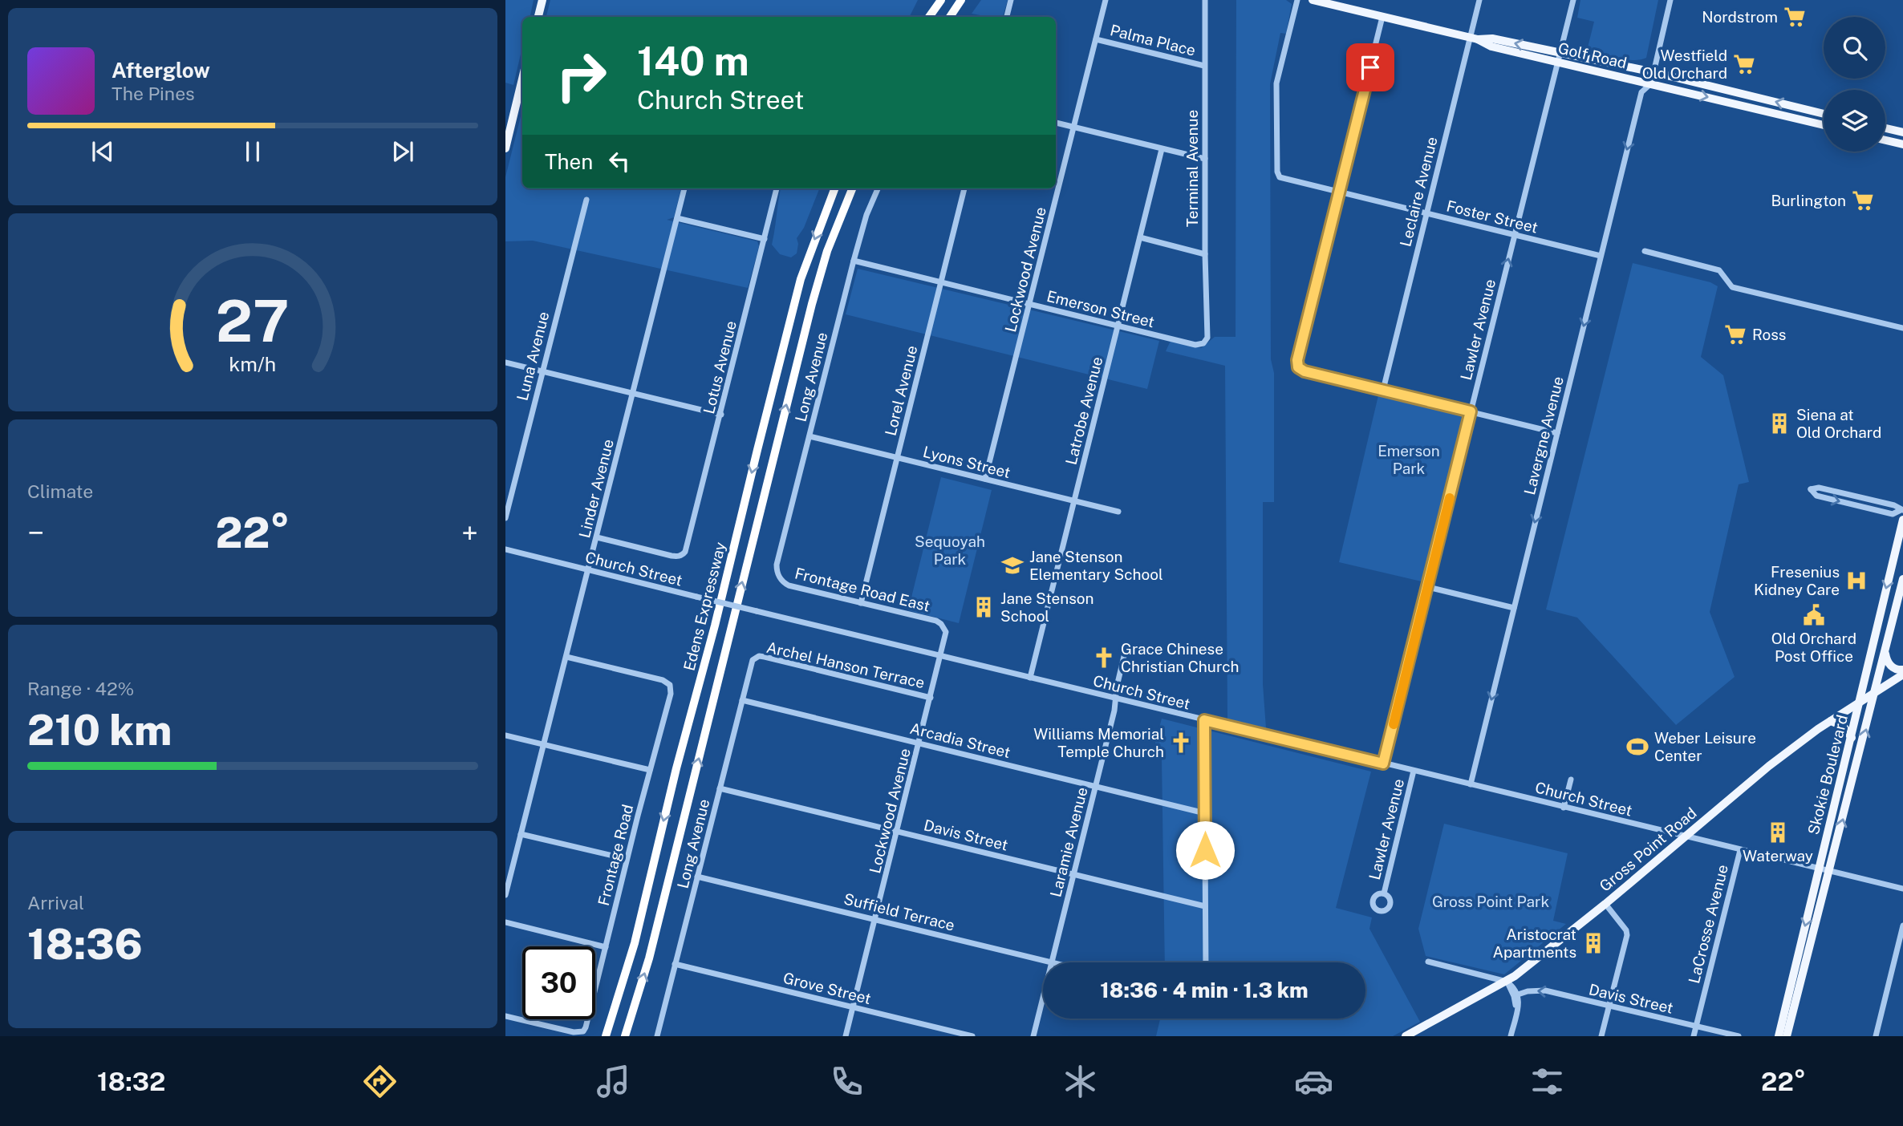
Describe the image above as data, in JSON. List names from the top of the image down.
{
  "streets": {
    "highway": ["Edens Expressway"],
    "main road": ["Golf Road", "Skokie Boulevard", "Gross Point Road"],
    "street": [
      "Palma Place",
      "Terminal Avenue",
      "Leclaire Avenue",
      "Foster Street",
      "Lockwood Avenue",
      "Emerson Street",
      "Lawler Avenue",
      "Luna Avenue",
      "Lotus Avenue",
      "Long Avenue",
      "Lorel Avenue",
      "Latrobe Avenue",
      "Lavergne Avenue",
      "Lyons Street",
      "Linder Avenue",
      "Church Street",
      "Frontage Road East",
      "Archel Hanson Terrace",
      "Arcadia Street",
      "Davis Street",
      "Laramie Avenue",
      "Frontage Road",
      "Suffield Terrace",
      "LaCrosse Avenue",
      "Grove Street"
    ]
  },
  "crossings": [
    ["Palma Place", "Terminal Avenue"],
    ["Palma Place", "Lockwood Avenue"],
    ["Golf Road", "Leclaire Avenue"],
    ["Golf Road", "Lawler Avenue"],
    ["Terminal Avenue", "Emerson Street"],
    ["Leclaire Avenue", "Foster Street"],
    ["Foster Street", "Lawler Avenue"],
    ["Foster Street", "Lavergne Avenue"],
    ["Lockwood Avenue", "Emerson Street"],
    ["Lockwood Avenue", "Lyons Street"],
    ["Lockwood Avenue", "Church Street"],
    ["Lockwood Avenue", "Frontage Road East"],
    ["Lockwood Avenue", "Archel Hanson Terrace"],
    ["Lockwood Avenue", "Arcadia Street"],
    ["Lockwood Avenue", "Davis Street"],
    ["Lockwood Avenue", "Suffield Terrace"],
    ["Lockwood Avenue", "Grove Street"],
    ["Emerson Street", "Long Avenue"],
    ["Emerson Street", "Lorel Avenue"],
    ["Emerson Street", "Latrobe Avenue"],
    ["Lawler Avenue", "Church Street"],
    ["Lotus Avenue", "Linder Avenue"],
    ["Long Avenue", "Lyons Street"],
    ["Long Avenue", "Frontage Road East"],
    ["Long Avenue", "Archel Hanson Terrace"],
    ["Long Avenue", "Arcadia Street"],
    ["Long Avenue", "Davis Street"],
    ["Long Avenue", "Suffield Terrace"],
    ["Long Avenue", "Grove Street"],
    ["Lorel Avenue", "Lyons Street"],
    ["Lorel Avenue", "Frontage Road East"],
    ["Latrobe Avenue", "Lyons Street"],
    ["Latrobe Avenue", "Church Street"],
    ["Lavergne Avenue", "Church Street"],
    ["Linder Avenue", "Church Street"],
    ["Linder Avenue", "Frontage Road"],
    ["Church Street", "Frontage Road East"],
    ["Church Street", "Skokie Boulevard"],
    ["Church Street", "Laramie Avenue"],
    ["Church Street", "Gross Point Road"],
    ["Church Street", "LaCrosse Avenue"],
    ["Arcadia Street", "Laramie Avenue"],
    ["Skokie Boulevard", "Gross Point Road"],
    ["Davis Street", "Laramie Avenue"],
    ["Davis Street", "LaCrosse Avenue"],
    ["Laramie Avenue", "Suffield Terrace"]
  ],
  "one_way": ["Lavergne Avenue"],
  "parks": ["Emerson Park", "Sequoyah Park", "Gross Point Park"],
  "places": {
    "supermarket": [
      "Nordstrom",
      "Westfield Old Orchard",
      "Burlington",
      "Ross"
    ],
    "building": [
      "Siena at Old Orchard",
      "Jane Stenson School",
      "Waterway",
      "Aristocrat Apartments"
    ],
    "school or university": ["Jane Stenson Elementary School"],
    "hospital": ["Fresenius Kidney Care"],
    "public building": ["Old Orchard Post Office"],
    "church": ["Grace Chinese Christian Church", "Williams Memorial Temple Church"],
    "sports": ["Weber Leisure Center"]
  },
  "page": {
    "turn": ["140 m", "Church Street"],
    "song": ["Afterglow", "The Pines"],
    "then": "Then",
    "tile": [
      "Climate",
      ["Range · 42%", "210 km"],
      ["Arrival", "18:36"]
    ],
    "heat": ["−", "22°", "+"],
    "limit": "30",
    "trip": "18:36 · 4 min · 1.3 km",
    "tabs": ["18:32", "22°"],
    "gauge": ["27", "km/h"]
  }
}
